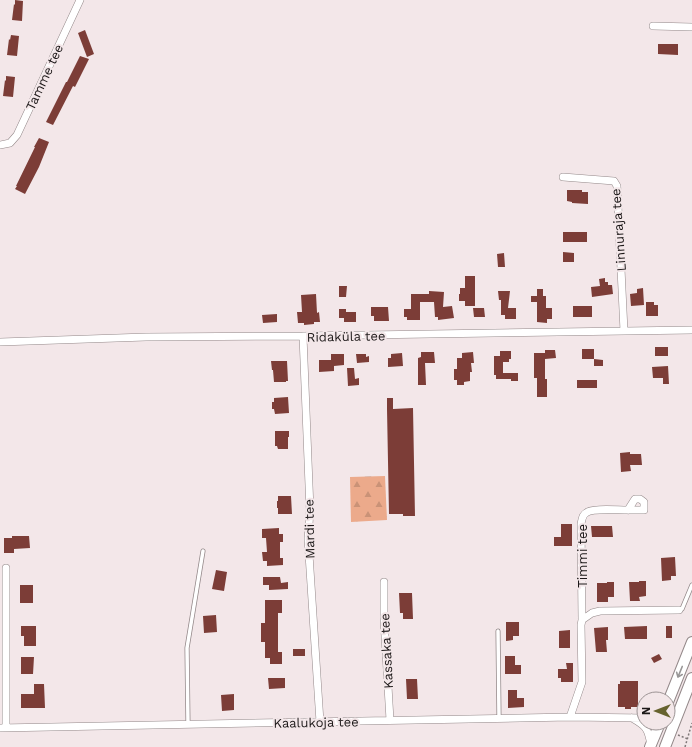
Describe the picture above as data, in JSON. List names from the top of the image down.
{
  "streets": {
    "street": [
      "Tamme tee",
      "Linnuraja tee",
      "Ridaküla tee",
      "Mardi tee",
      "Timmi tee",
      "Kassaka tee",
      "Kaalukoja tee"
    ]
  },
  "crossings": [
    ["Linnuraja tee", "Ridaküla tee"],
    ["Ridaküla tee", "Mardi tee"],
    ["Mardi tee", "Kaalukoja tee"],
    ["Timmi tee", "Kaalukoja tee"],
    ["Kassaka tee", "Kaalukoja tee"]
  ],
  "north": "left"
}
